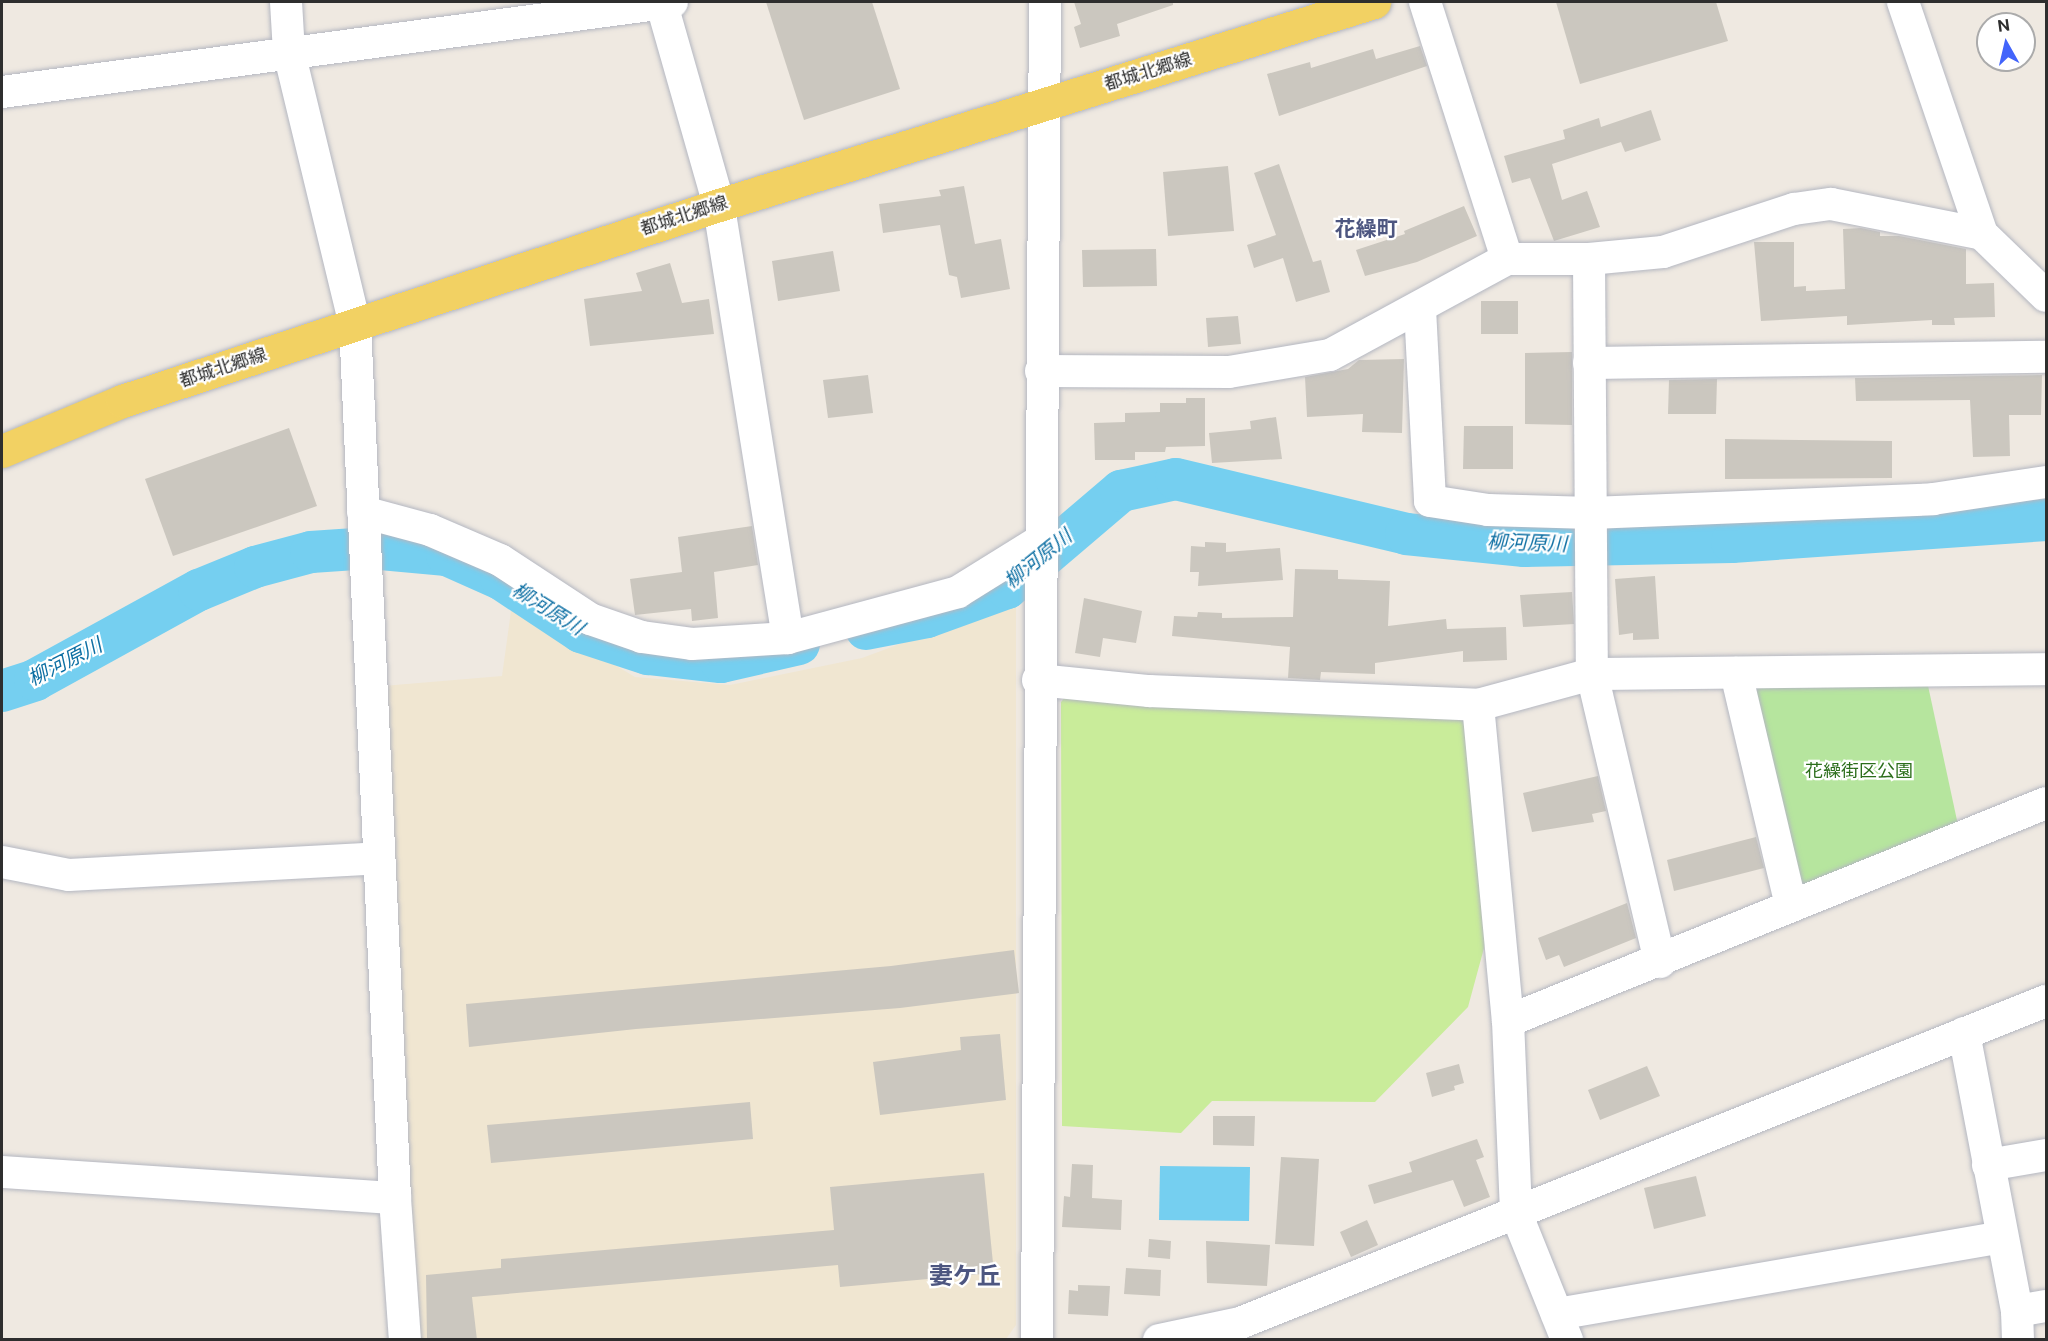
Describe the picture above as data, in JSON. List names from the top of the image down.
{
  "streets": {
    "main road": ["都城北郷線"]
  },
  "districts": ["花繰町", "妻ケ丘"],
  "water": ["柳河原川"],
  "parks": ["花繰街区公園"],
  "north": "top"
}
